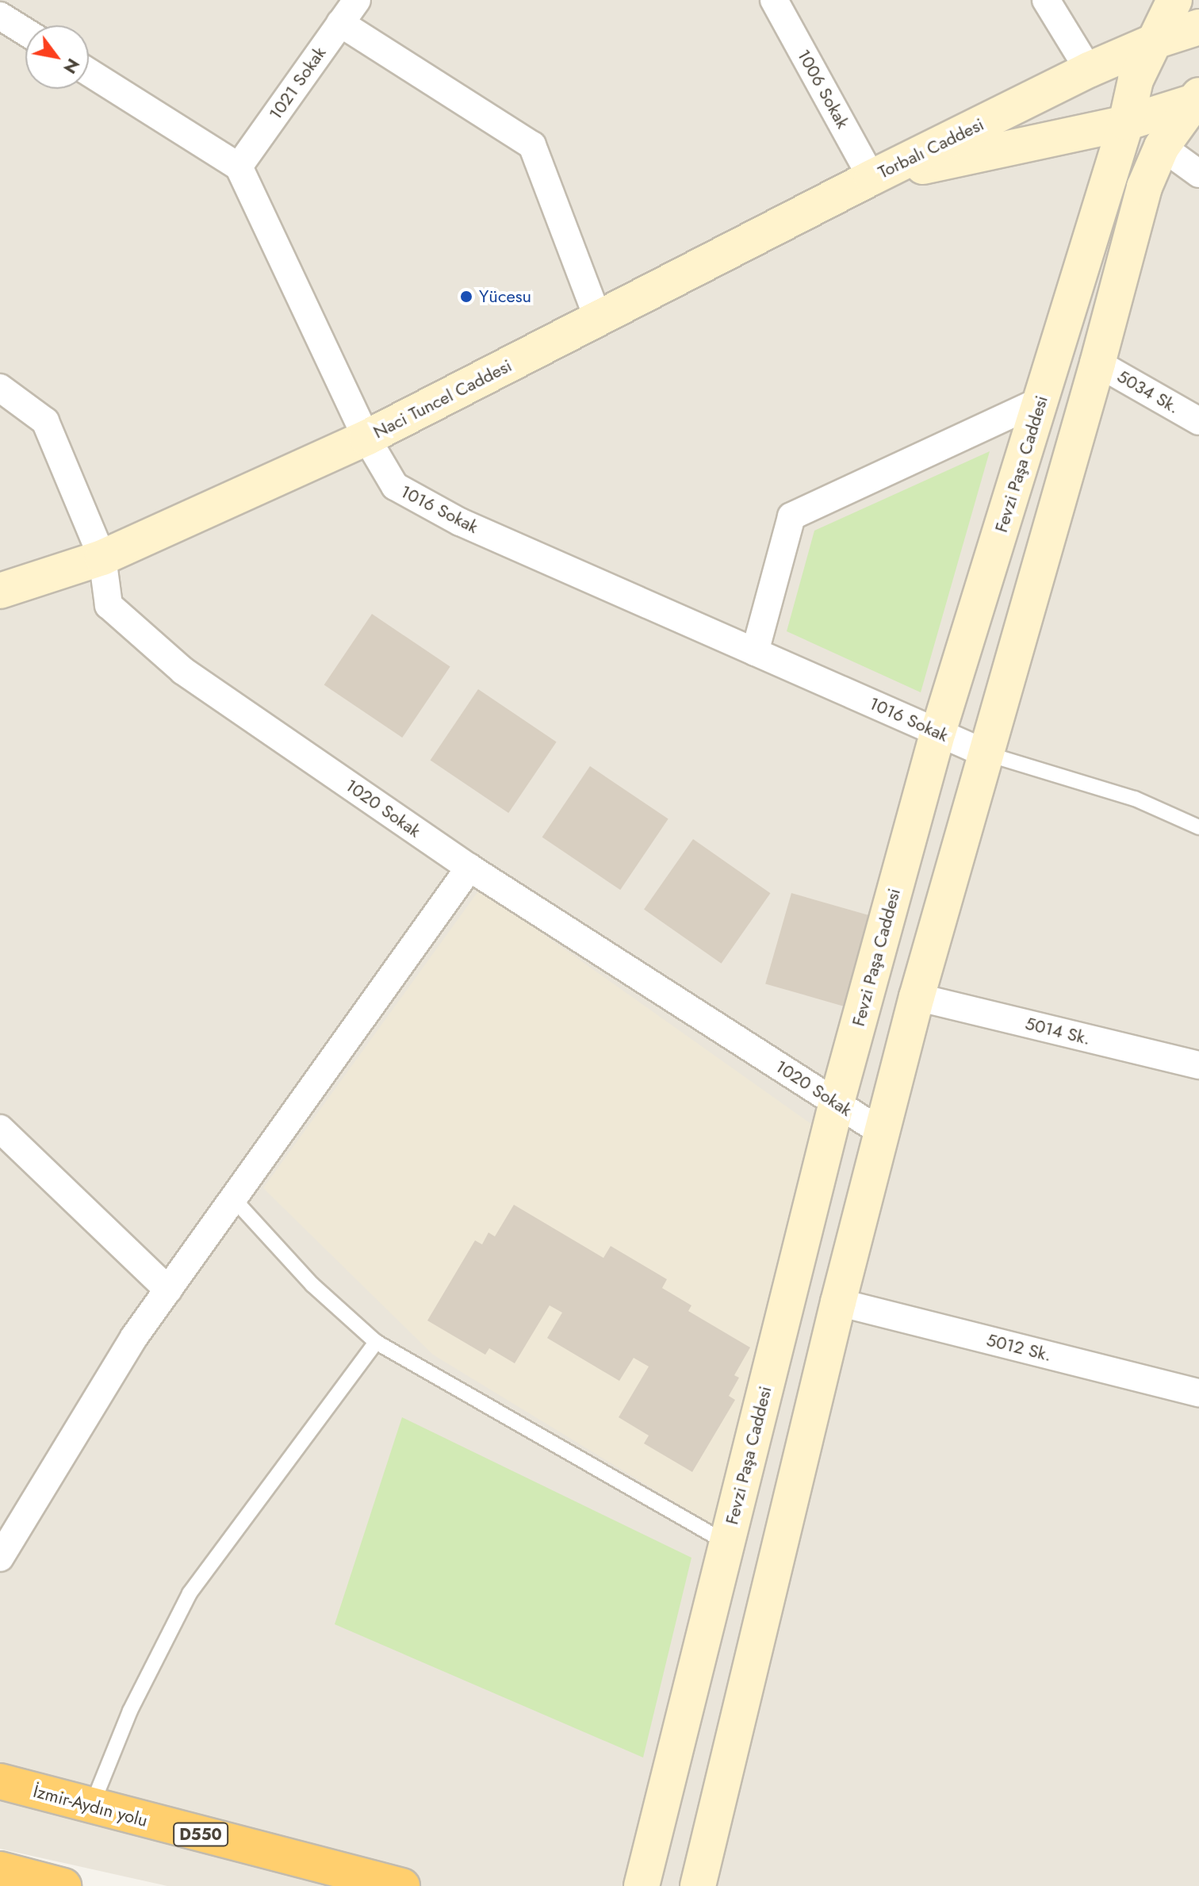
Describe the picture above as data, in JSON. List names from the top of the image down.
{
  "streets": {
    "highway": ["İzmir-Aydın yolu", "D550"],
    "main road": ["Torbalı Caddesi", "Naci Tuncel Caddesi", "Fevzi Paşa Caddesi"],
    "street": [
      "1021 Sokak",
      "1006 Sokak",
      "5034 Sk.",
      "1016 Sokak",
      "1020 Sokak",
      "5014 Sk.",
      "5012 Sk."
    ]
  },
  "crossings": [
    ["1021 Sokak", "1016 Sokak"],
    ["1006 Sokak", "Torbalı Caddesi"],
    ["1006 Sokak", "Naci Tuncel Caddesi"],
    ["Torbalı Caddesi", "Naci Tuncel Caddesi"],
    ["Torbalı Caddesi", "Fevzi Paşa Caddesi"],
    ["Naci Tuncel Caddesi", "1016 Sokak"],
    ["Naci Tuncel Caddesi", "1020 Sokak"],
    ["Fevzi Paşa Caddesi", "1016 Sokak"],
    ["Fevzi Paşa Caddesi", "1020 Sokak"]
  ],
  "places": ["Yücesu"],
  "north": "bottom right"
}
